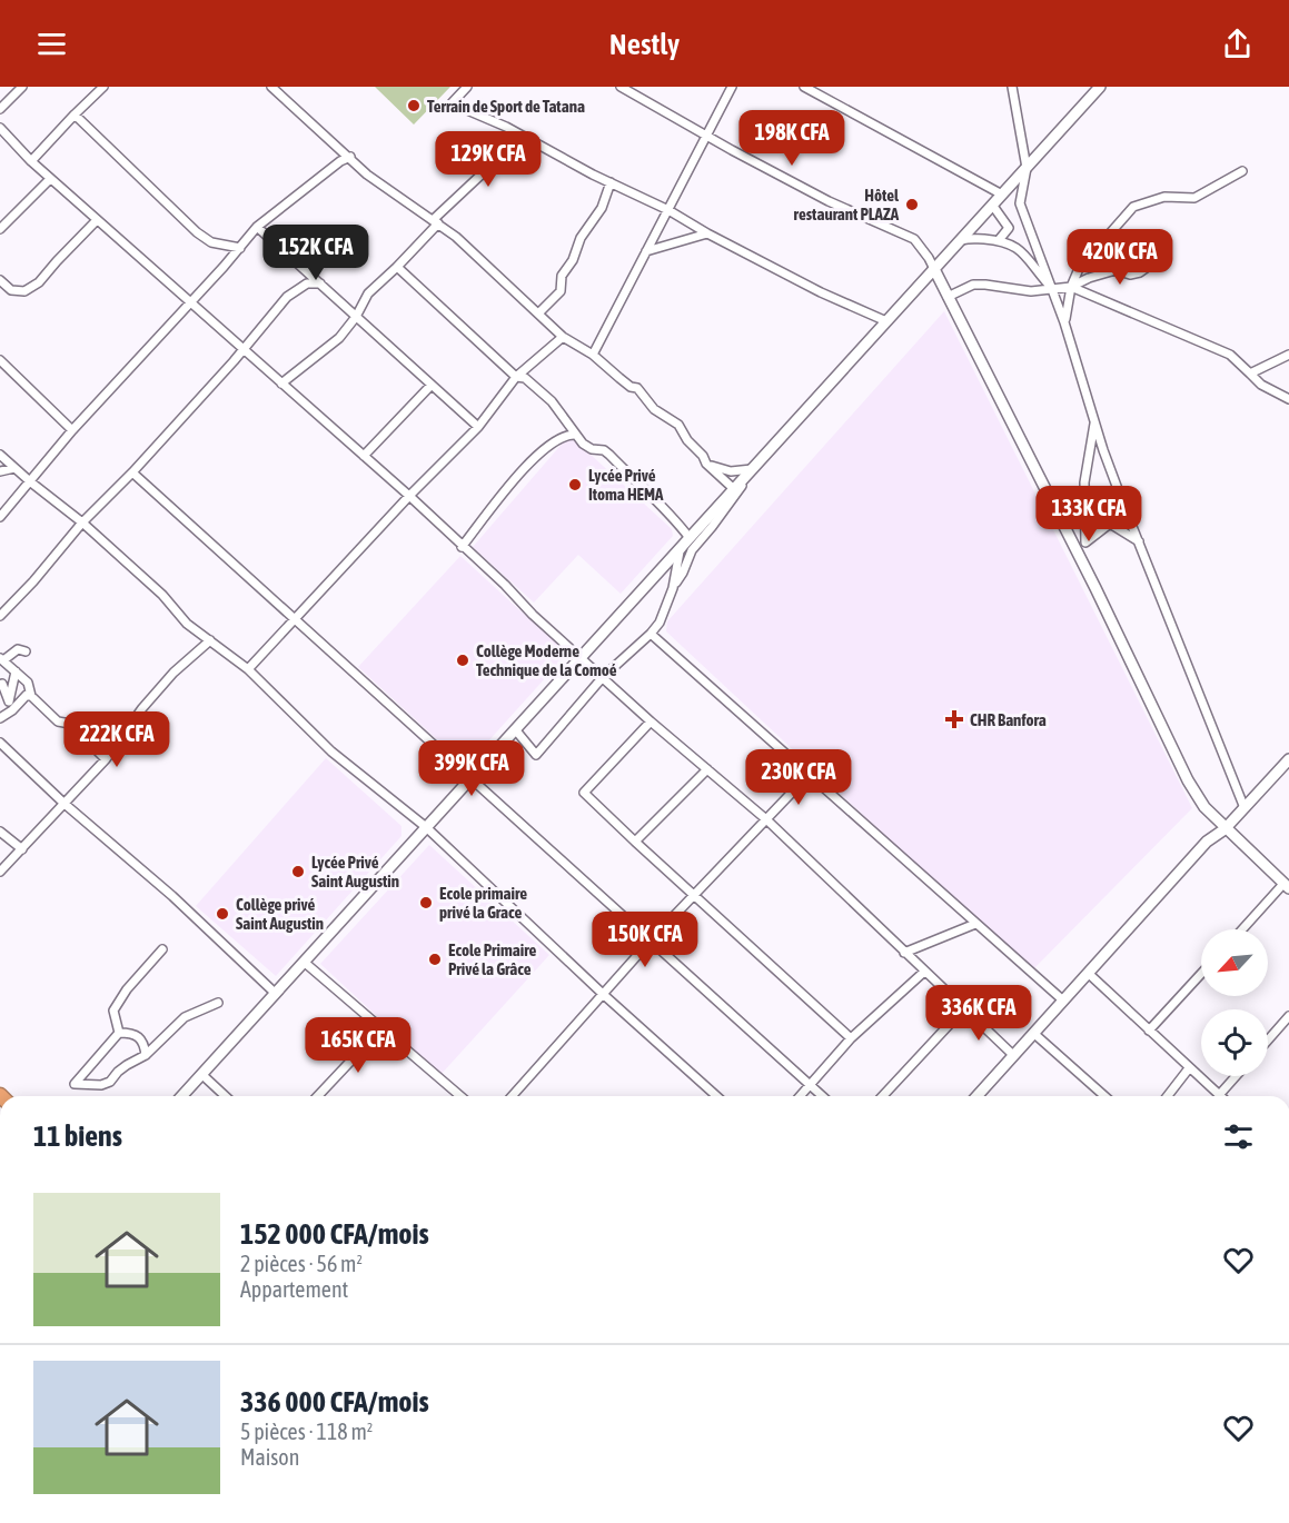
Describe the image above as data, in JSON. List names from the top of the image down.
{
  "places": {
    "other": [
      "Terrain de Sport de Tatana",
      "Hôtel restaurant PLAZA",
      "Lycée Privé Itoma HEMA",
      "Collège Moderne Technique de la Comoé",
      "Lycée Privé Saint Augustin",
      "Ecole primaire privé la Grace",
      "Collège privé Saint Augustin",
      "Ecole Primaire Privé la Grâce"
    ],
    "health": ["CHR Banfora"]
  },
  "north": "bottom left",
  "page": {
    "header": "Nestly",
    "price": [
      "198K CFA",
      "129K CFA",
      "152K CFA",
      "420K CFA",
      "133K CFA",
      "222K CFA",
      "399K CFA",
      "230K CFA",
      "150K CFA",
      "336K CFA",
      "165K CFA"
    ],
    "heading": "11 biens",
    "list": [
      {
        "name": "152 000 CFA/mois",
        "note": "2 pièces · 56 m² · Appartement"
      },
      {
        "name": "336 000 CFA/mois",
        "note": "5 pièces · 118 m² · Maison"
      }
    ]
  }
}
